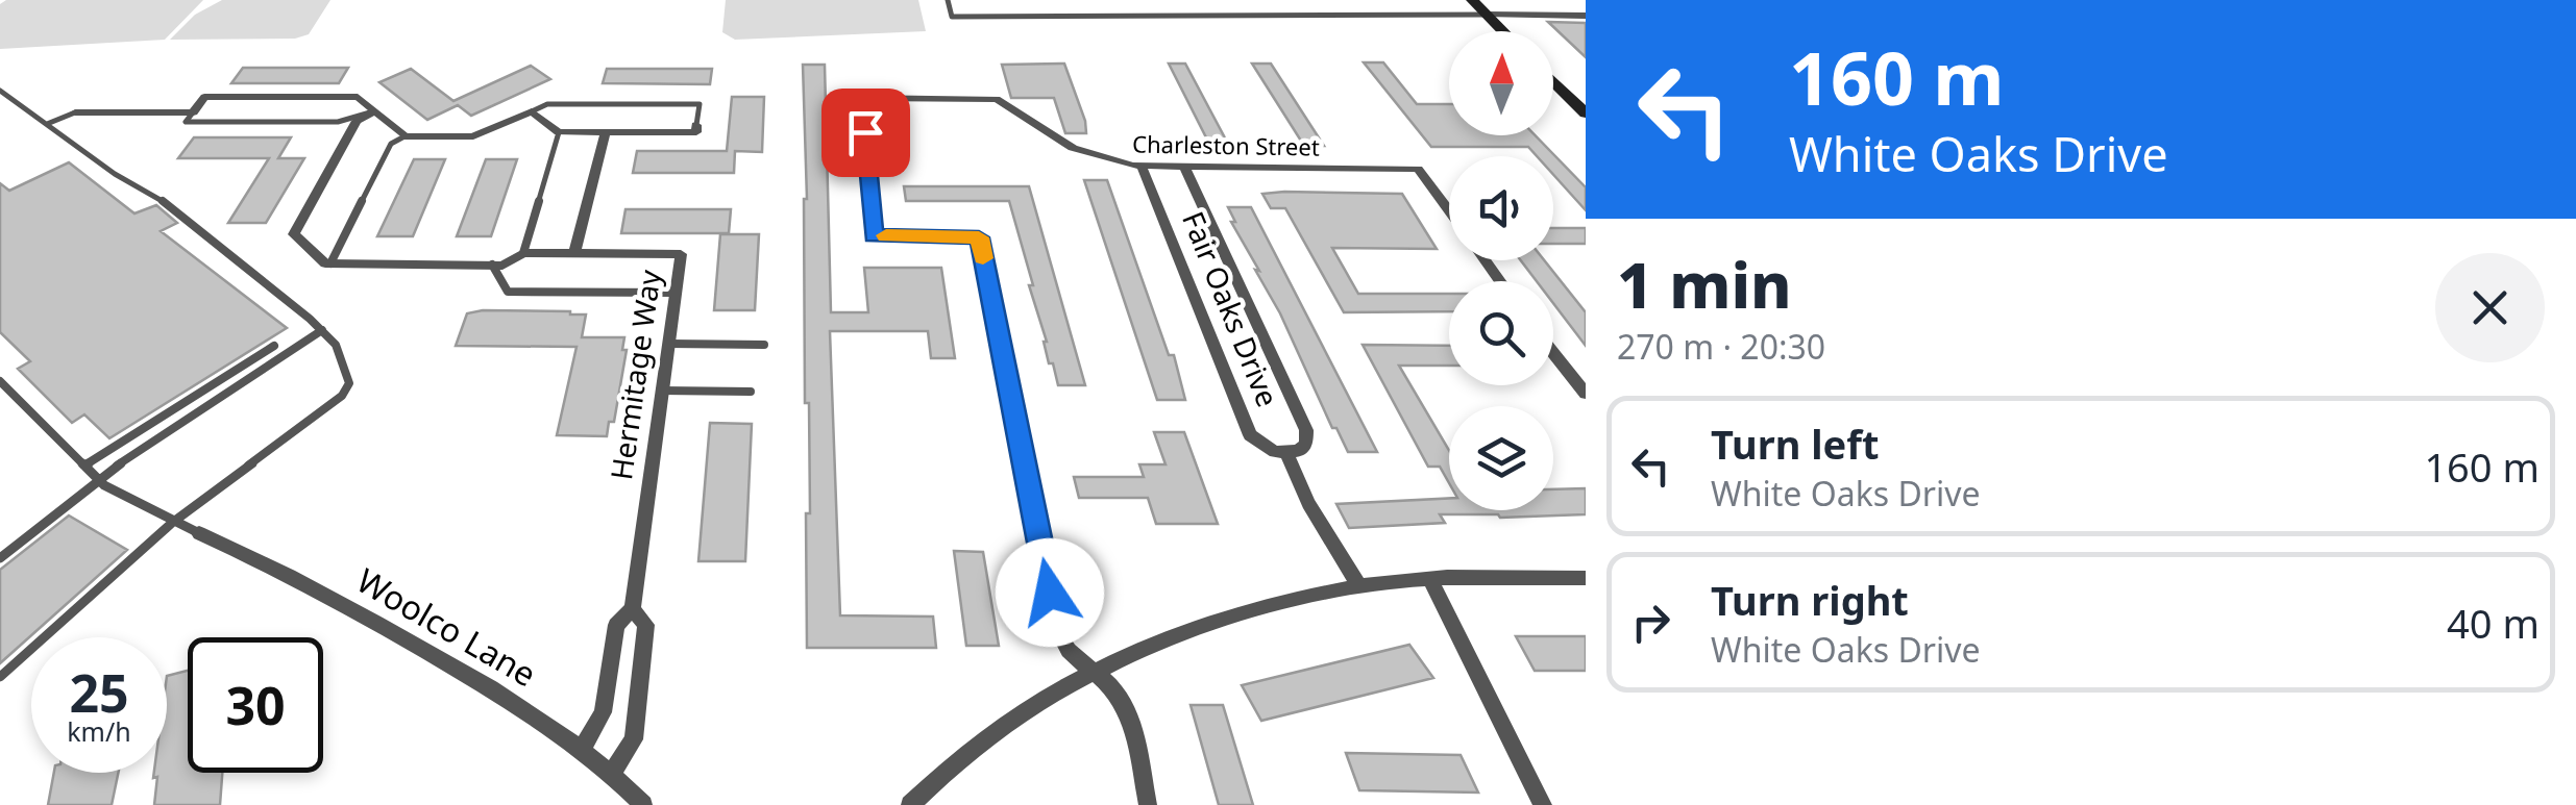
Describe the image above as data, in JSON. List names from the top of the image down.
{
  "streets": {
    "street": [
      "Charleston Street",
      "Fair Oaks Drive",
      "Hermitage Way",
      "Woolco Lane"
    ]
  },
  "crossings": [
    ["Charleston Street", "Fair Oaks Drive"],
    ["Hermitage Way", "Woolco Lane"]
  ],
  "north": "top",
  "page": {
    "turn": ["160 m", "White Oaks Drive"],
    "heading": ["1 min", "270 m · 20:30"],
    "list": [
      {
        "name": "Turn left",
        "note": "White Oaks Drive",
        "value": "160 m"
      },
      {
        "name": "Turn right",
        "note": "White Oaks Drive",
        "value": "40 m"
      }
    ],
    "speed": "25 km/h",
    "limit": "30"
  }
}
